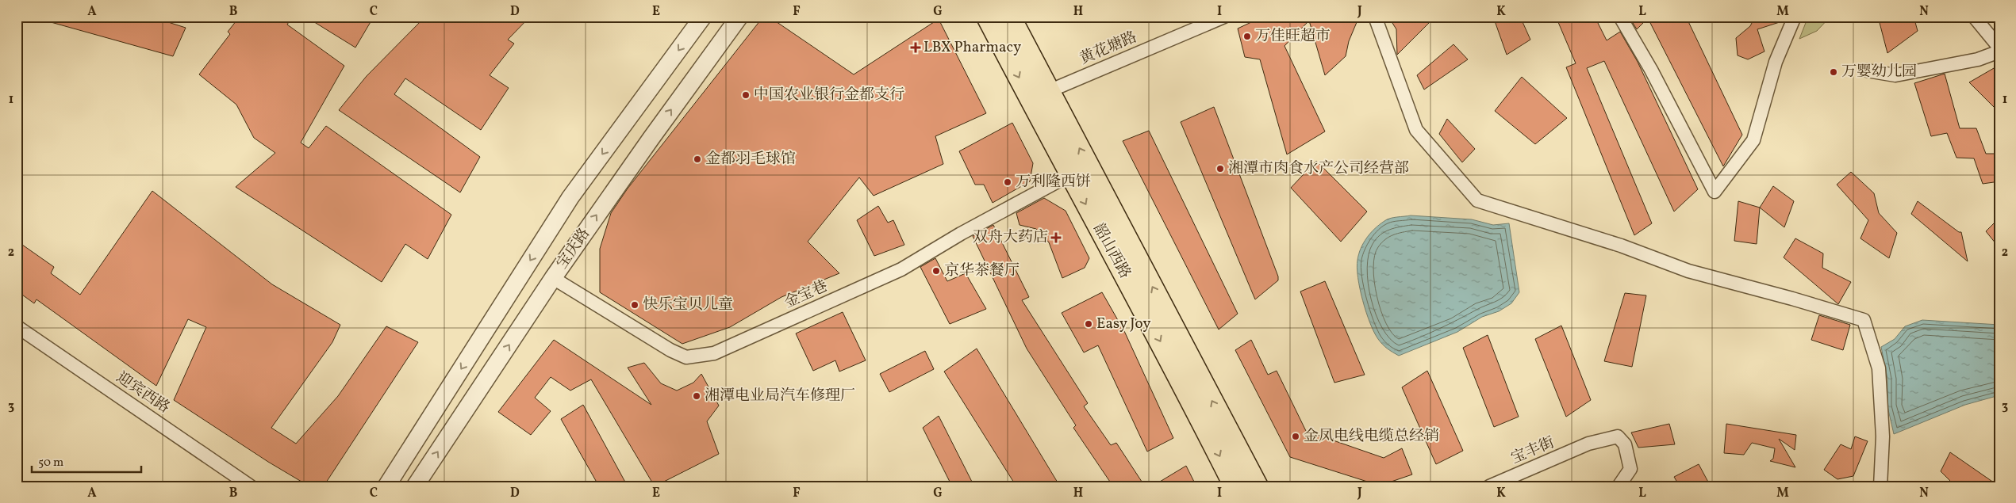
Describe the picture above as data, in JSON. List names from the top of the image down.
{
  "streets": {
    "main road": ["韶山西路"],
    "street": [
      "黄花塘路",
      "宝庆路",
      "金宝巷",
      "迎宾西路",
      "宝丰街"
    ]
  },
  "crossings": [
    ["黄花塘路", "韶山西路"],
    ["宝庆路", "金宝巷"],
    ["韶山西路", "金宝巷"]
  ],
  "places": {
    "other": [
      "万佳旺超市",
      "万婴幼儿园",
      "中国农业银行金都支行",
      "金都羽毛球馆",
      "湘潭市肉食水产公司经营部",
      "万利隆西饼",
      "京华茶餐厅",
      "快乐宝贝儿童",
      "Easy Joy",
      "湘潭电业局汽车修理厂",
      "金凤电线电缆总经销"
    ],
    "health": ["LBX Pharmacy", "双舟大药店"]
  },
  "scale_bar": "50 m",
  "grid": {
    "columns": [
      "A",
      "B",
      "C",
      "D",
      "E",
      "F",
      "G",
      "H",
      "I",
      "J",
      "K",
      "L",
      "M",
      "N"
    ],
    "rows": ["1", "2", "3"]
  }
}
